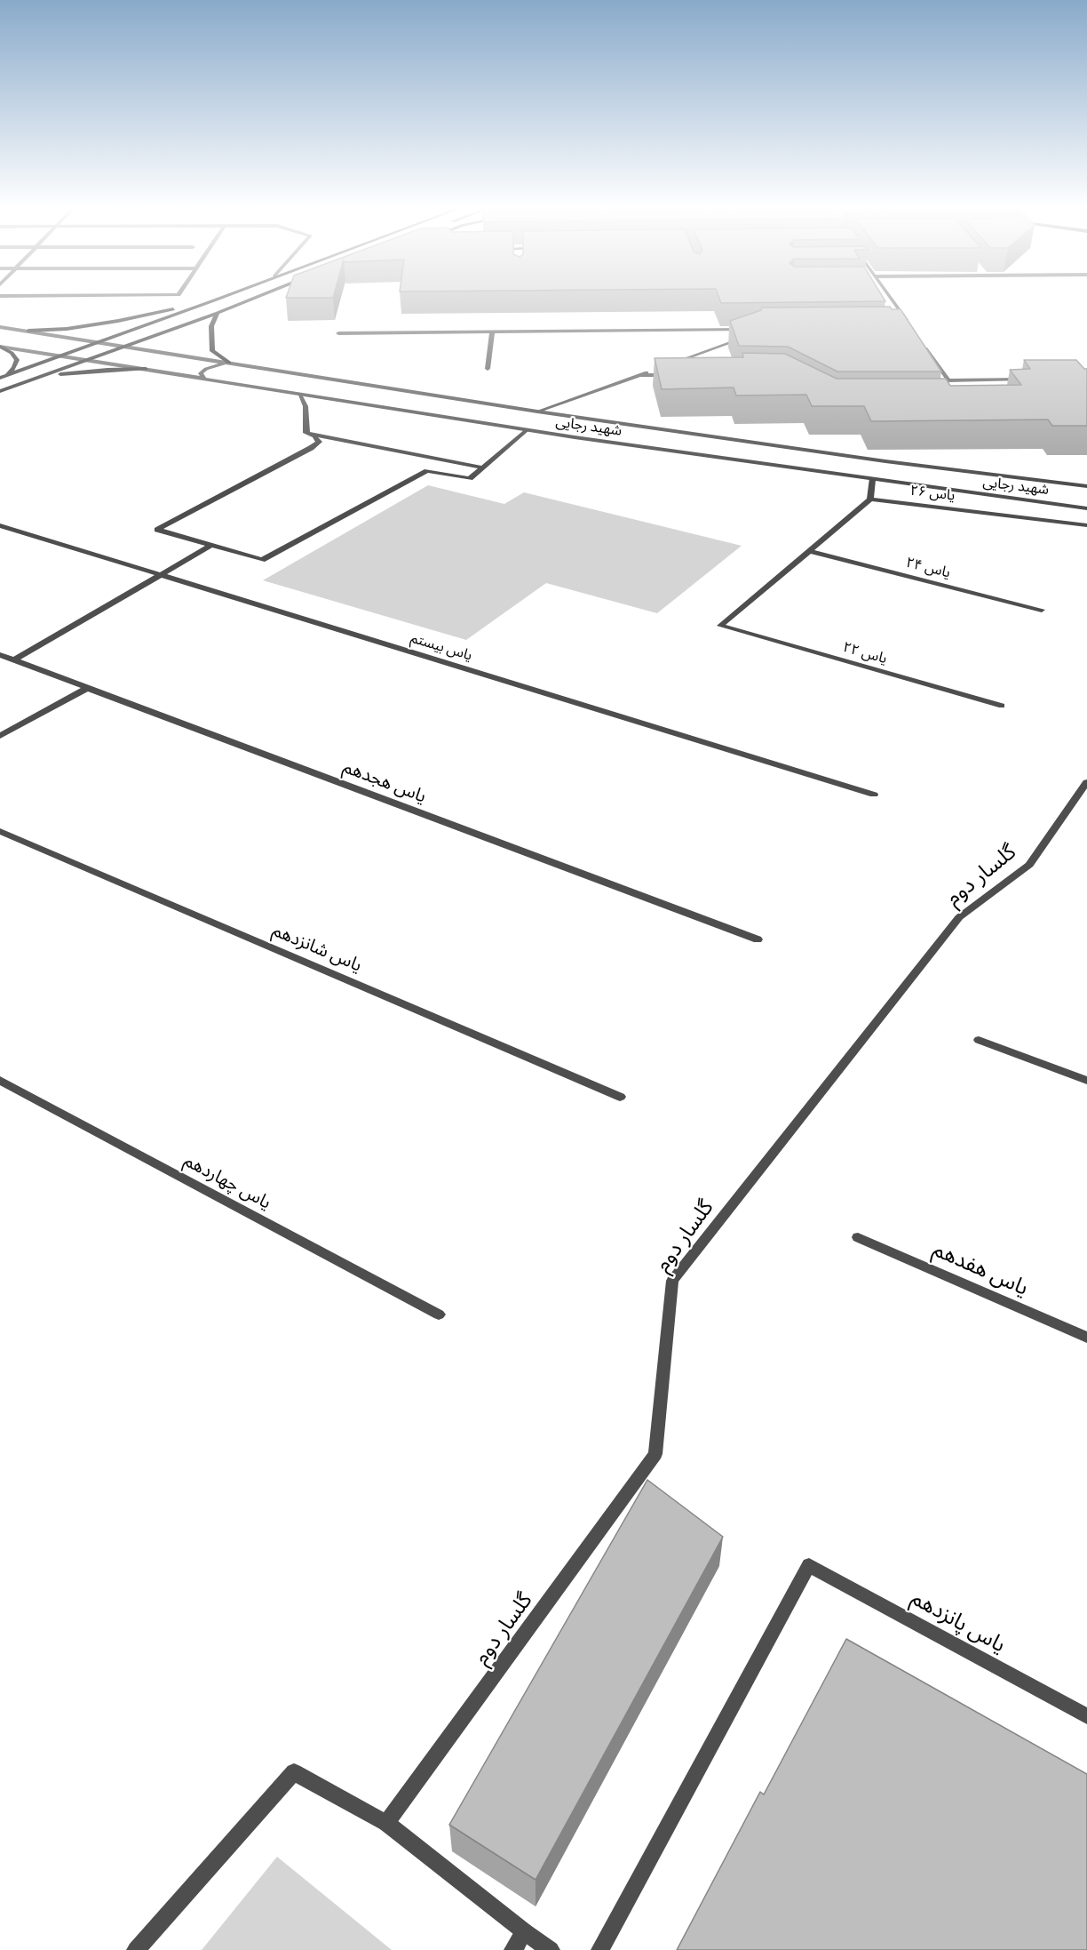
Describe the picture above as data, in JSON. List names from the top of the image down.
{
  "streets": {
    "street": [
      "شهید رجایی",
      "یاس ۲۶",
      "یاس ۲۴",
      "یاس بیستم",
      "یاس ۲۲",
      "یاس هجدهم",
      "گلسار دوم",
      "یاس شانزدهم",
      "یاس چهاردهم",
      "یاس هفدهم",
      "یاس پانزدهم"
    ]
  },
  "crossings": [
    ["یاس ۲۴", "یاس ۲۲"]
  ]
}
